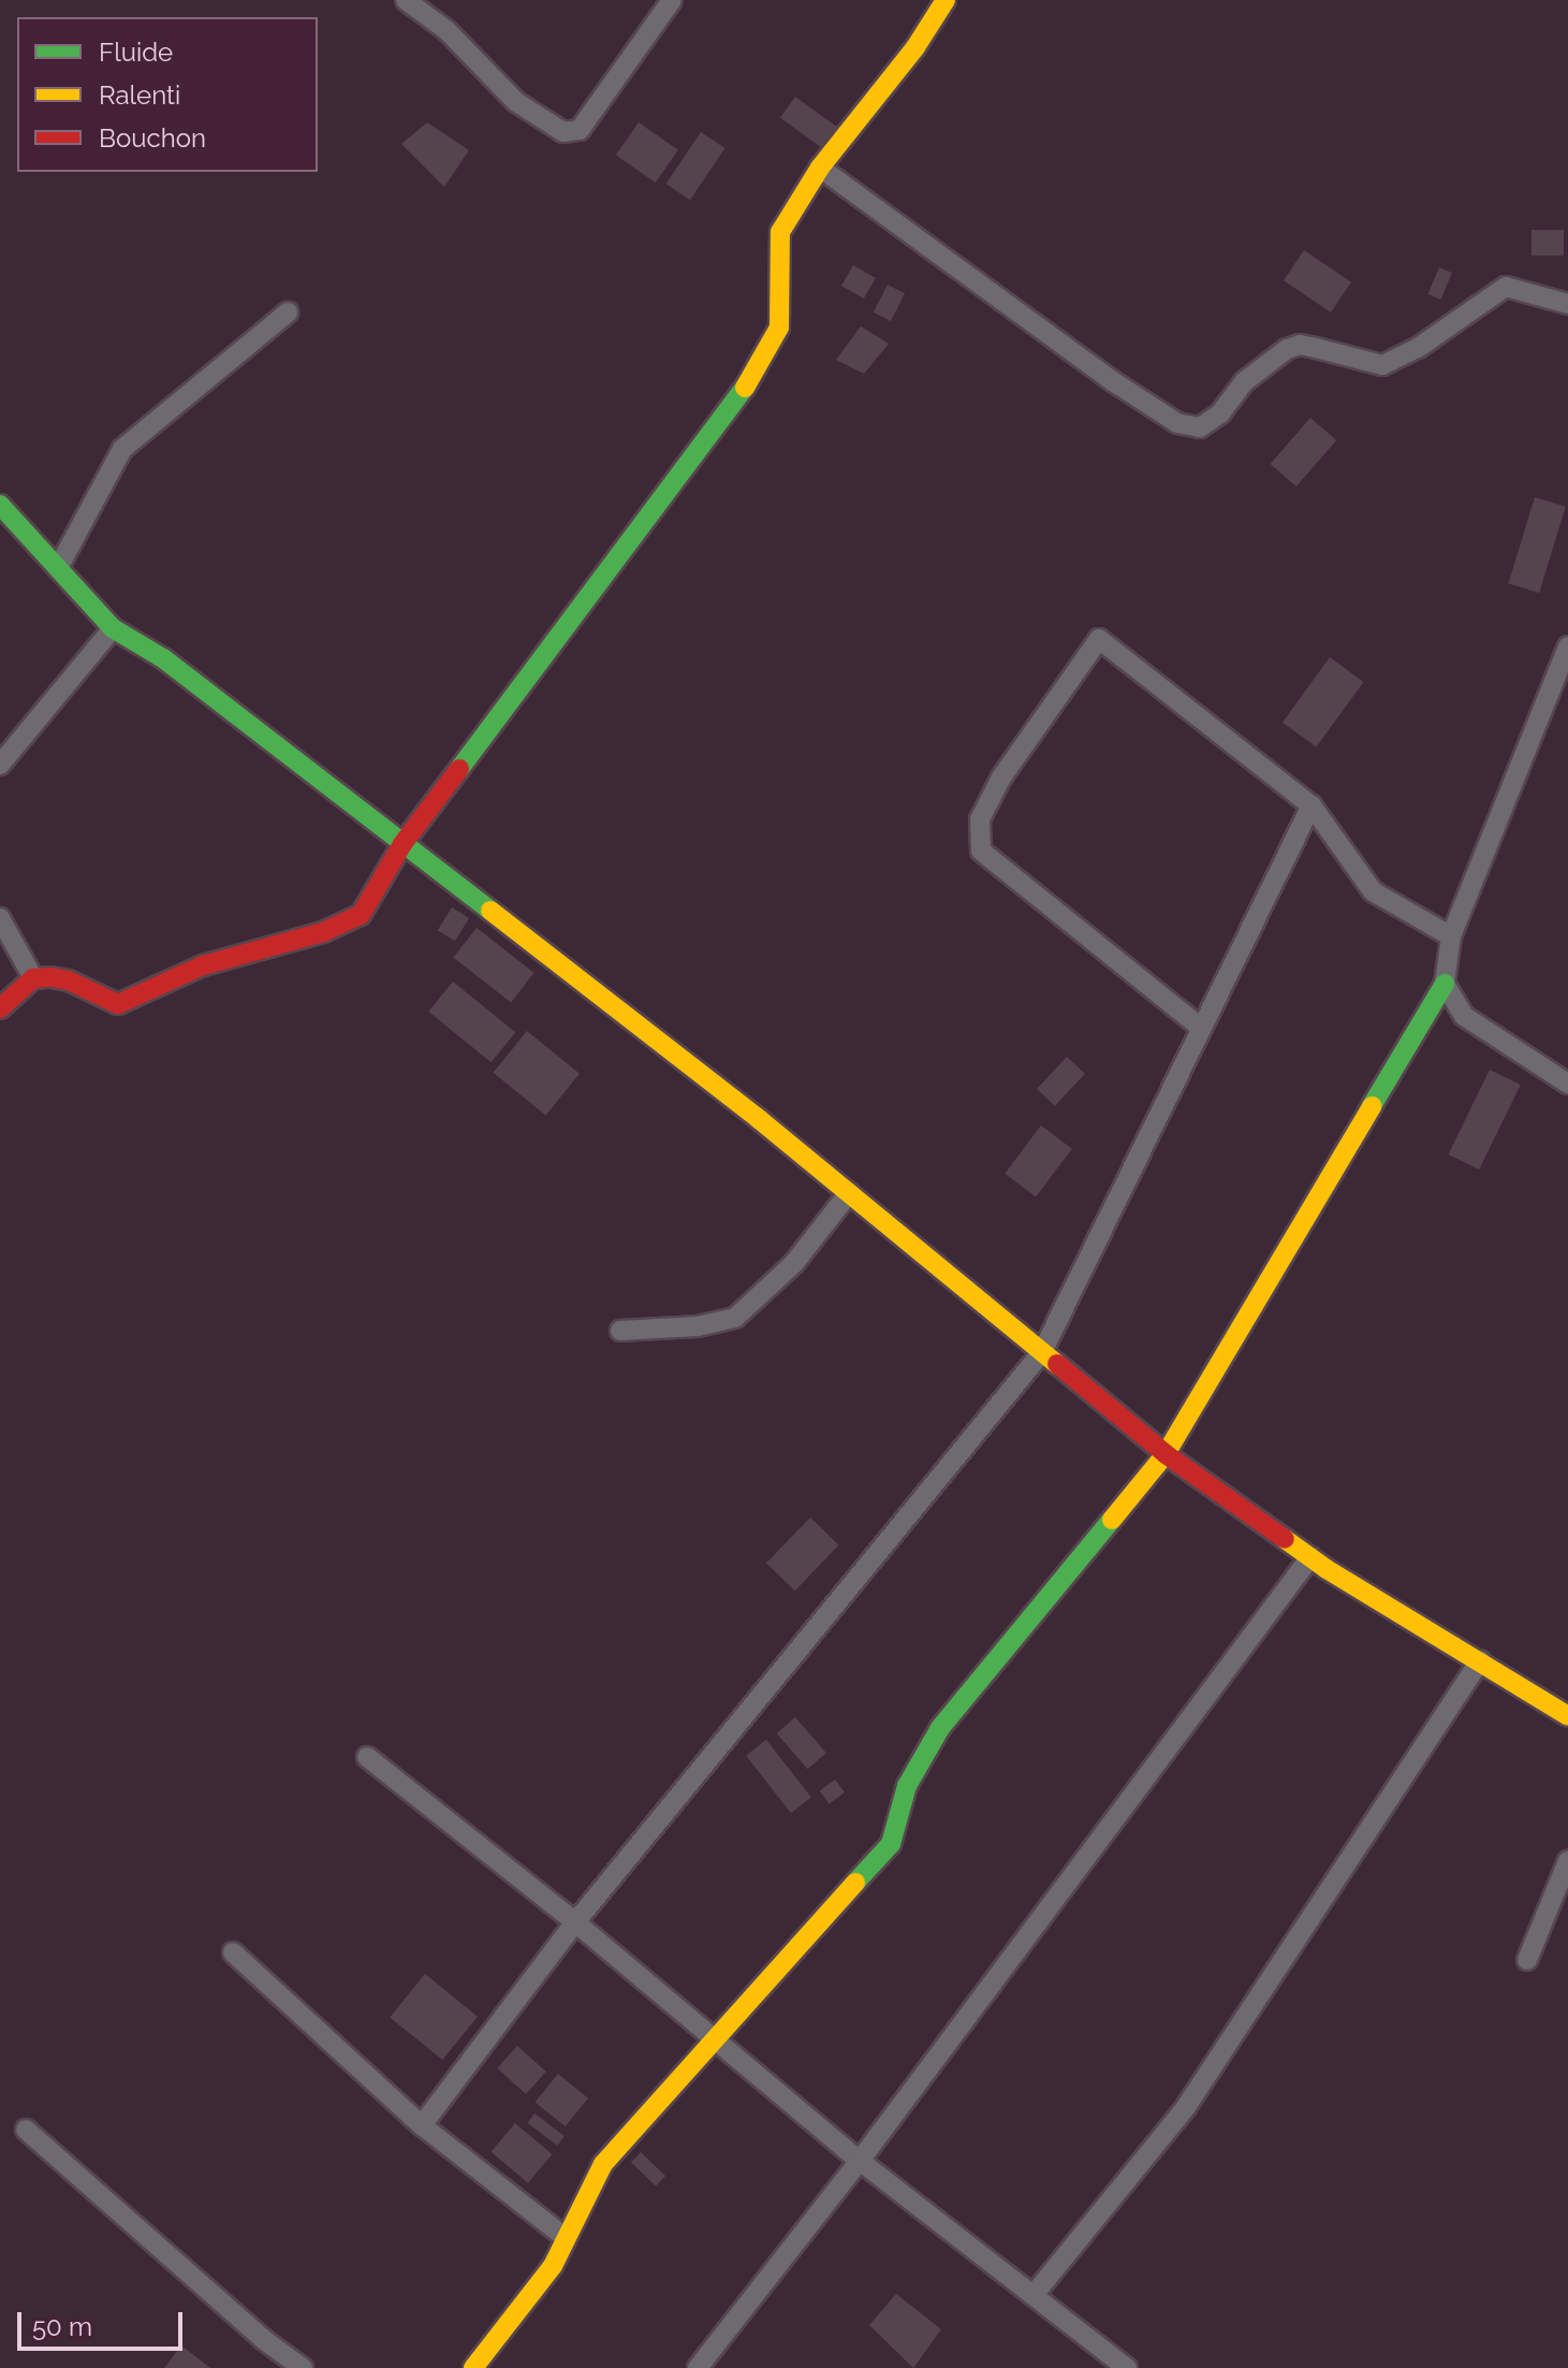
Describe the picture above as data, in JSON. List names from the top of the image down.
{
  "legend": ["Fluide", "Ralenti", "Bouchon"],
  "scale_bar": "50 m"
}
